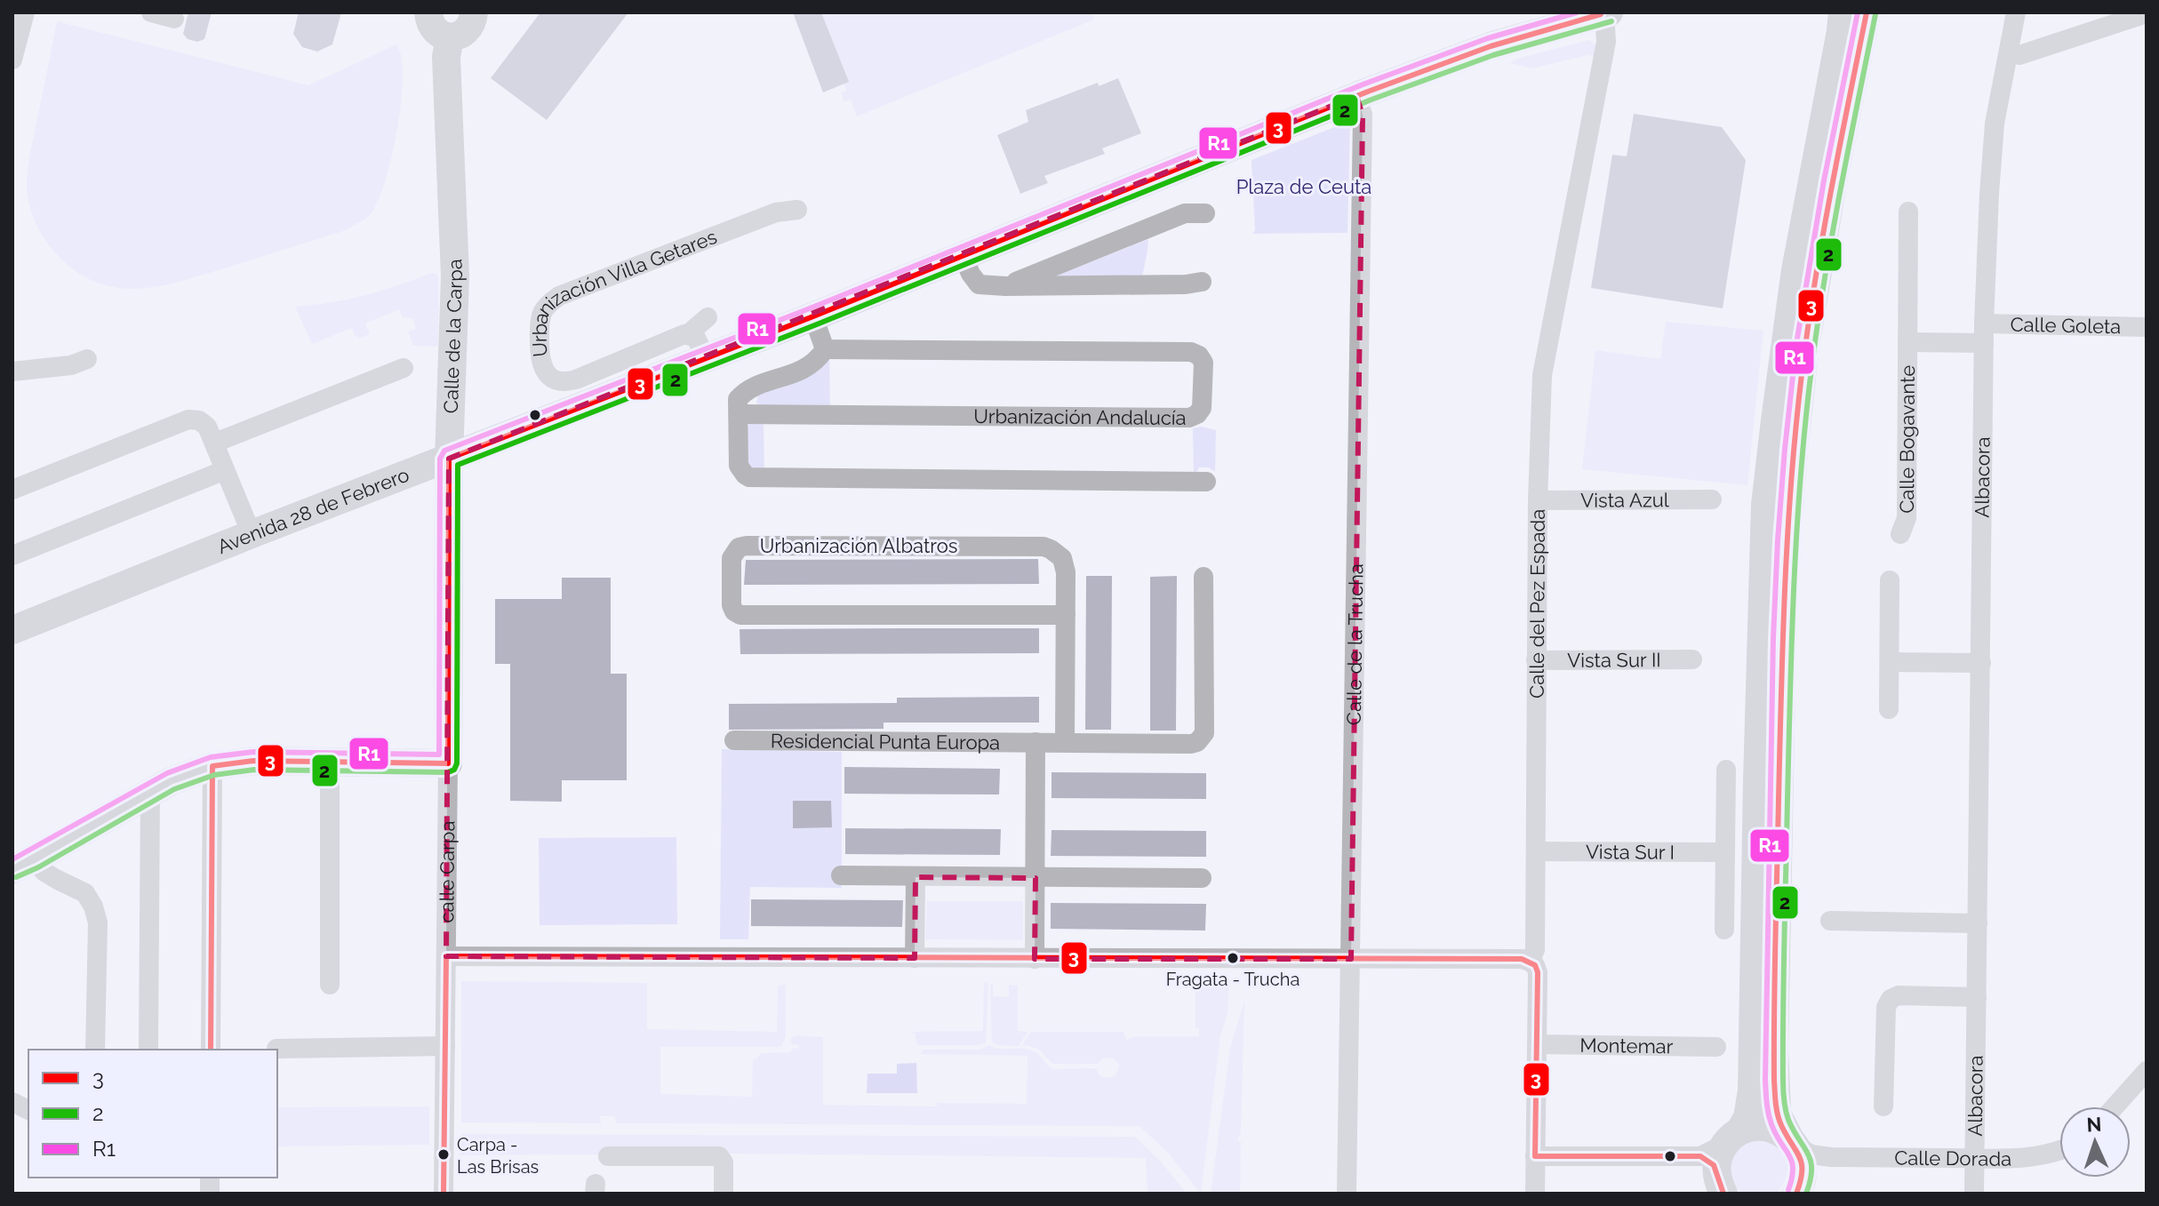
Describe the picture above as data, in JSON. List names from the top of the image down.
{
  "streets": {
    "street": [
      "Urbanización Villa Getares",
      "Calle Goleta",
      "Calle de la Carpa",
      "Urbanización Andalucía",
      "Calle Bogavante",
      "Albacora",
      "Vista Azul",
      "Avenida 28 de Febrero",
      "Urbanización Albatros",
      "Calle del Pez Espada",
      "Calle de la Trucha",
      "Vista Sur II",
      "Residencial Punta Europa",
      "Vista Sur I",
      "calle Carpa",
      "Montemar",
      "Calle Dorada"
    ]
  },
  "crossings": [
    ["Calle Goleta", "Calle Bogavante"],
    ["Calle Goleta", "Albacora"],
    ["Calle de la Carpa", "Avenida 28 de Febrero"],
    ["Calle de la Carpa", "calle Carpa"],
    ["Calle Bogavante", "Albacora"],
    ["Albacora", "Calle Dorada"],
    ["Vista Azul", "Calle del Pez Espada"],
    ["Avenida 28 de Febrero", "Calle del Pez Espada"],
    ["Avenida 28 de Febrero", "Calle de la Trucha"],
    ["Urbanización Albatros", "Residencial Punta Europa"],
    ["Calle del Pez Espada", "Vista Sur II"],
    ["Calle del Pez Espada", "Vista Sur I"],
    ["Calle del Pez Espada", "Montemar"]
  ],
  "parks": ["Plaza de Ceuta"],
  "places": ["Fragata - Trucha", "Carpa - Las Brisas"],
  "lines": ["transit line 3", "transit line R1", "transit line 2"],
  "legend": ["3", "2", "R1"],
  "north": "top"
}
